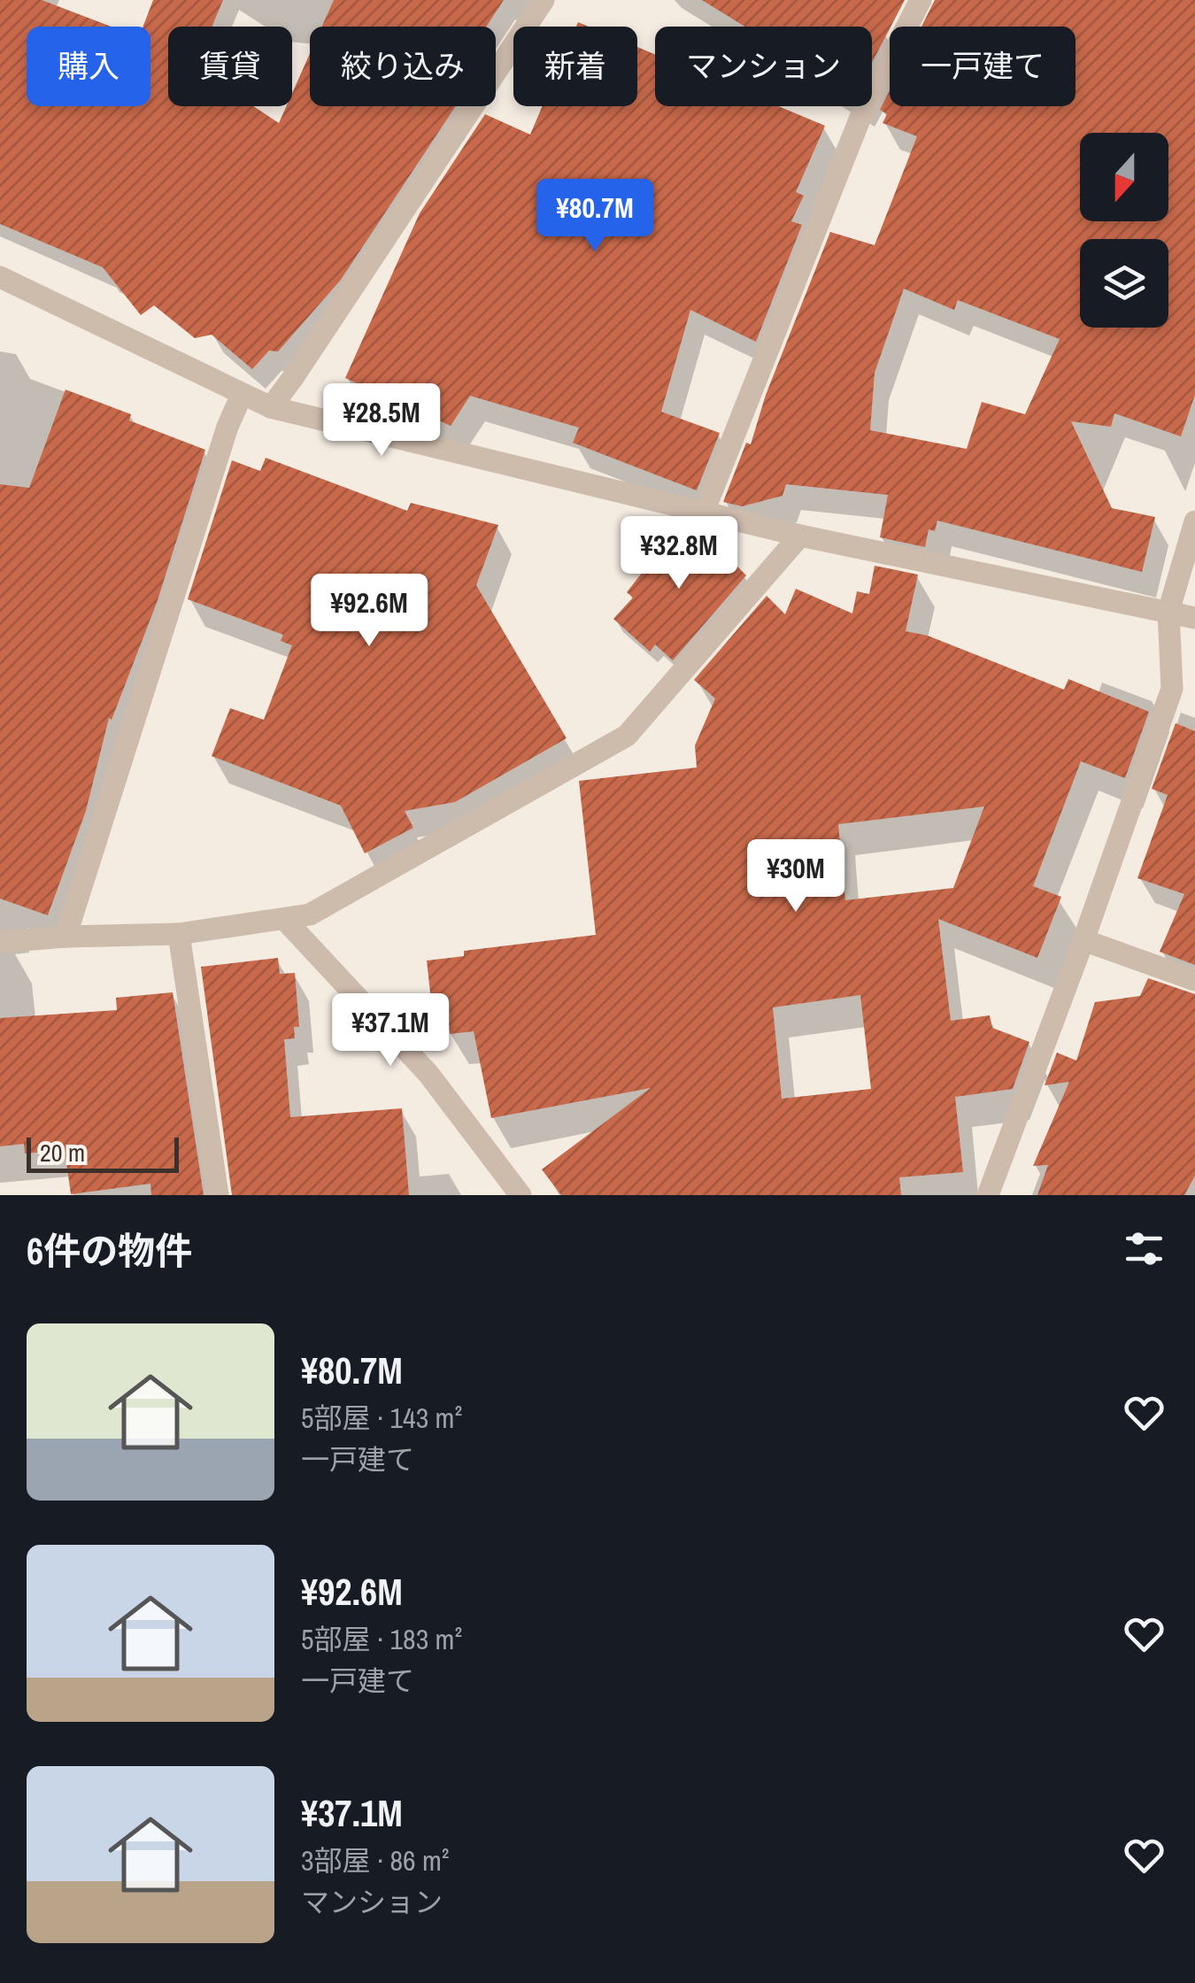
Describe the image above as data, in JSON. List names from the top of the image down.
{
  "scale_bar": "20 m",
  "north": "bottom",
  "page": {
    "chip": [
      "購入",
      "賃貸",
      "絞り込み",
      "新着",
      "マンション",
      "一戸建て"
    ],
    "price": [
      "¥80.7M",
      "¥28.5M",
      "¥32.8M",
      "¥92.6M",
      "¥30M",
      "¥37.1M"
    ],
    "scale": "20 m",
    "heading": "6件の物件",
    "list": [
      {
        "name": "¥80.7M",
        "note": "5部屋 · 143 m² · 一戸建て"
      },
      {
        "name": "¥92.6M",
        "note": "5部屋 · 183 m² · 一戸建て"
      },
      {
        "name": "¥37.1M",
        "note": "3部屋 · 86 m² · マンション"
      }
    ]
  }
}
